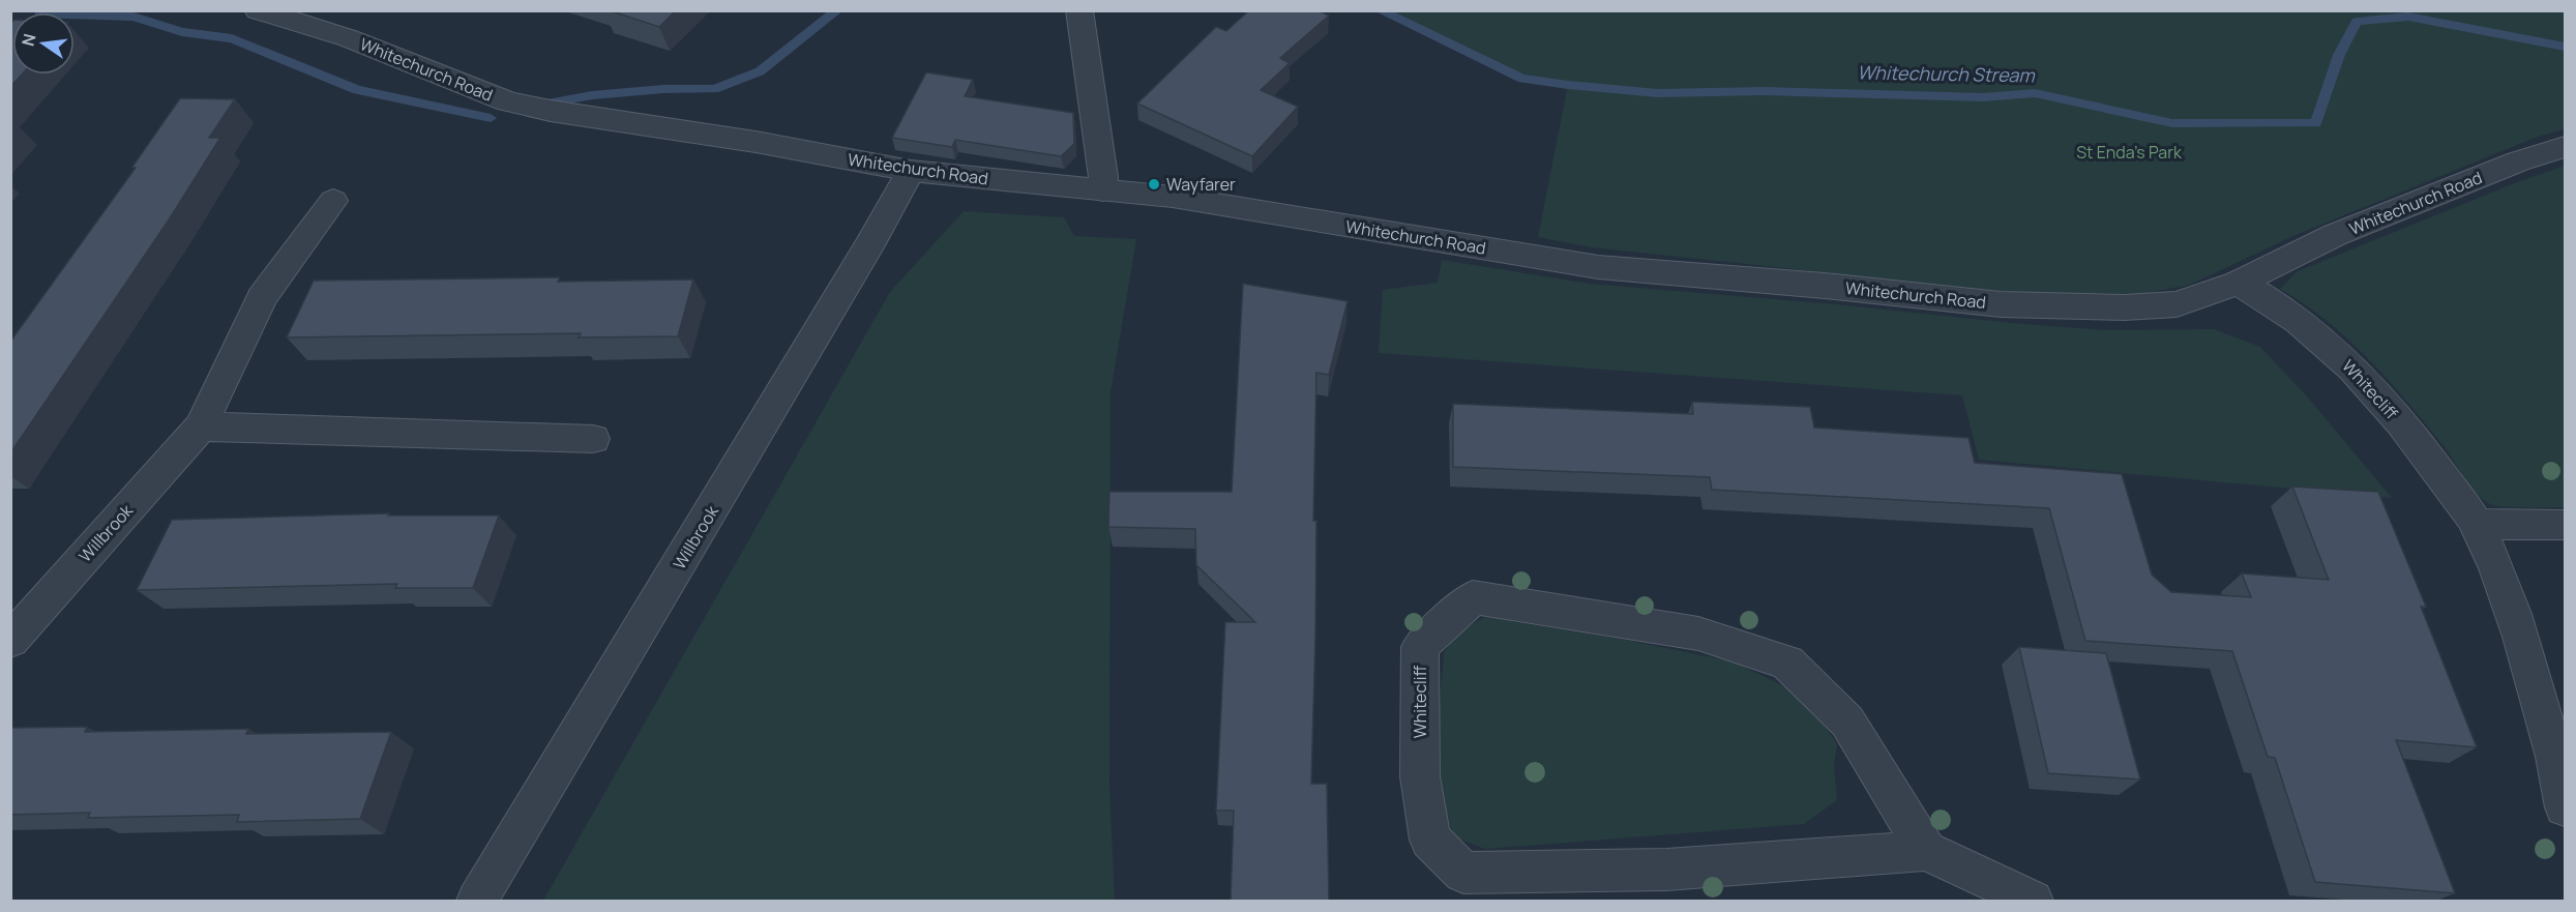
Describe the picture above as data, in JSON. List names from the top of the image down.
{
  "streets": {
    "street": ["Whitechurch Road", "Whitecliff", "Willbrook"]
  },
  "crossings": [
    ["Whitechurch Road", "Whitecliff"],
    ["Whitechurch Road", "Willbrook"]
  ],
  "water": ["Whitechurch Stream"],
  "parks": ["St Enda's Park"],
  "places": ["Wayfarer"],
  "north": "left"
}
